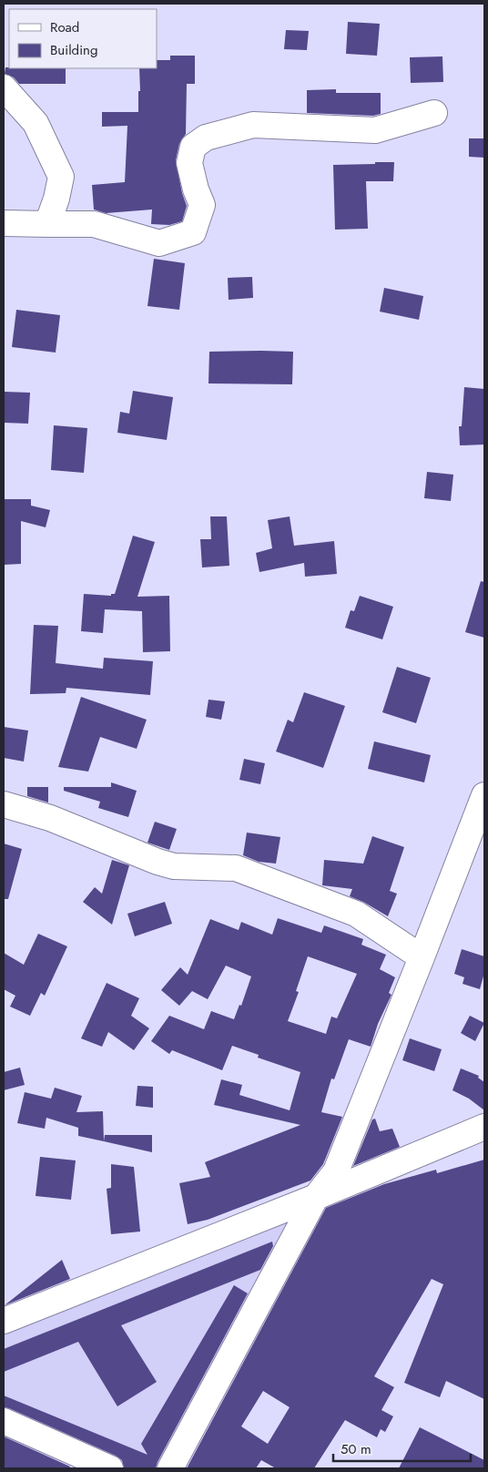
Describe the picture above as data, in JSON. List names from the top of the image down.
{
  "legend": ["Road", "Building"],
  "scale_bar": "50 m"
}
